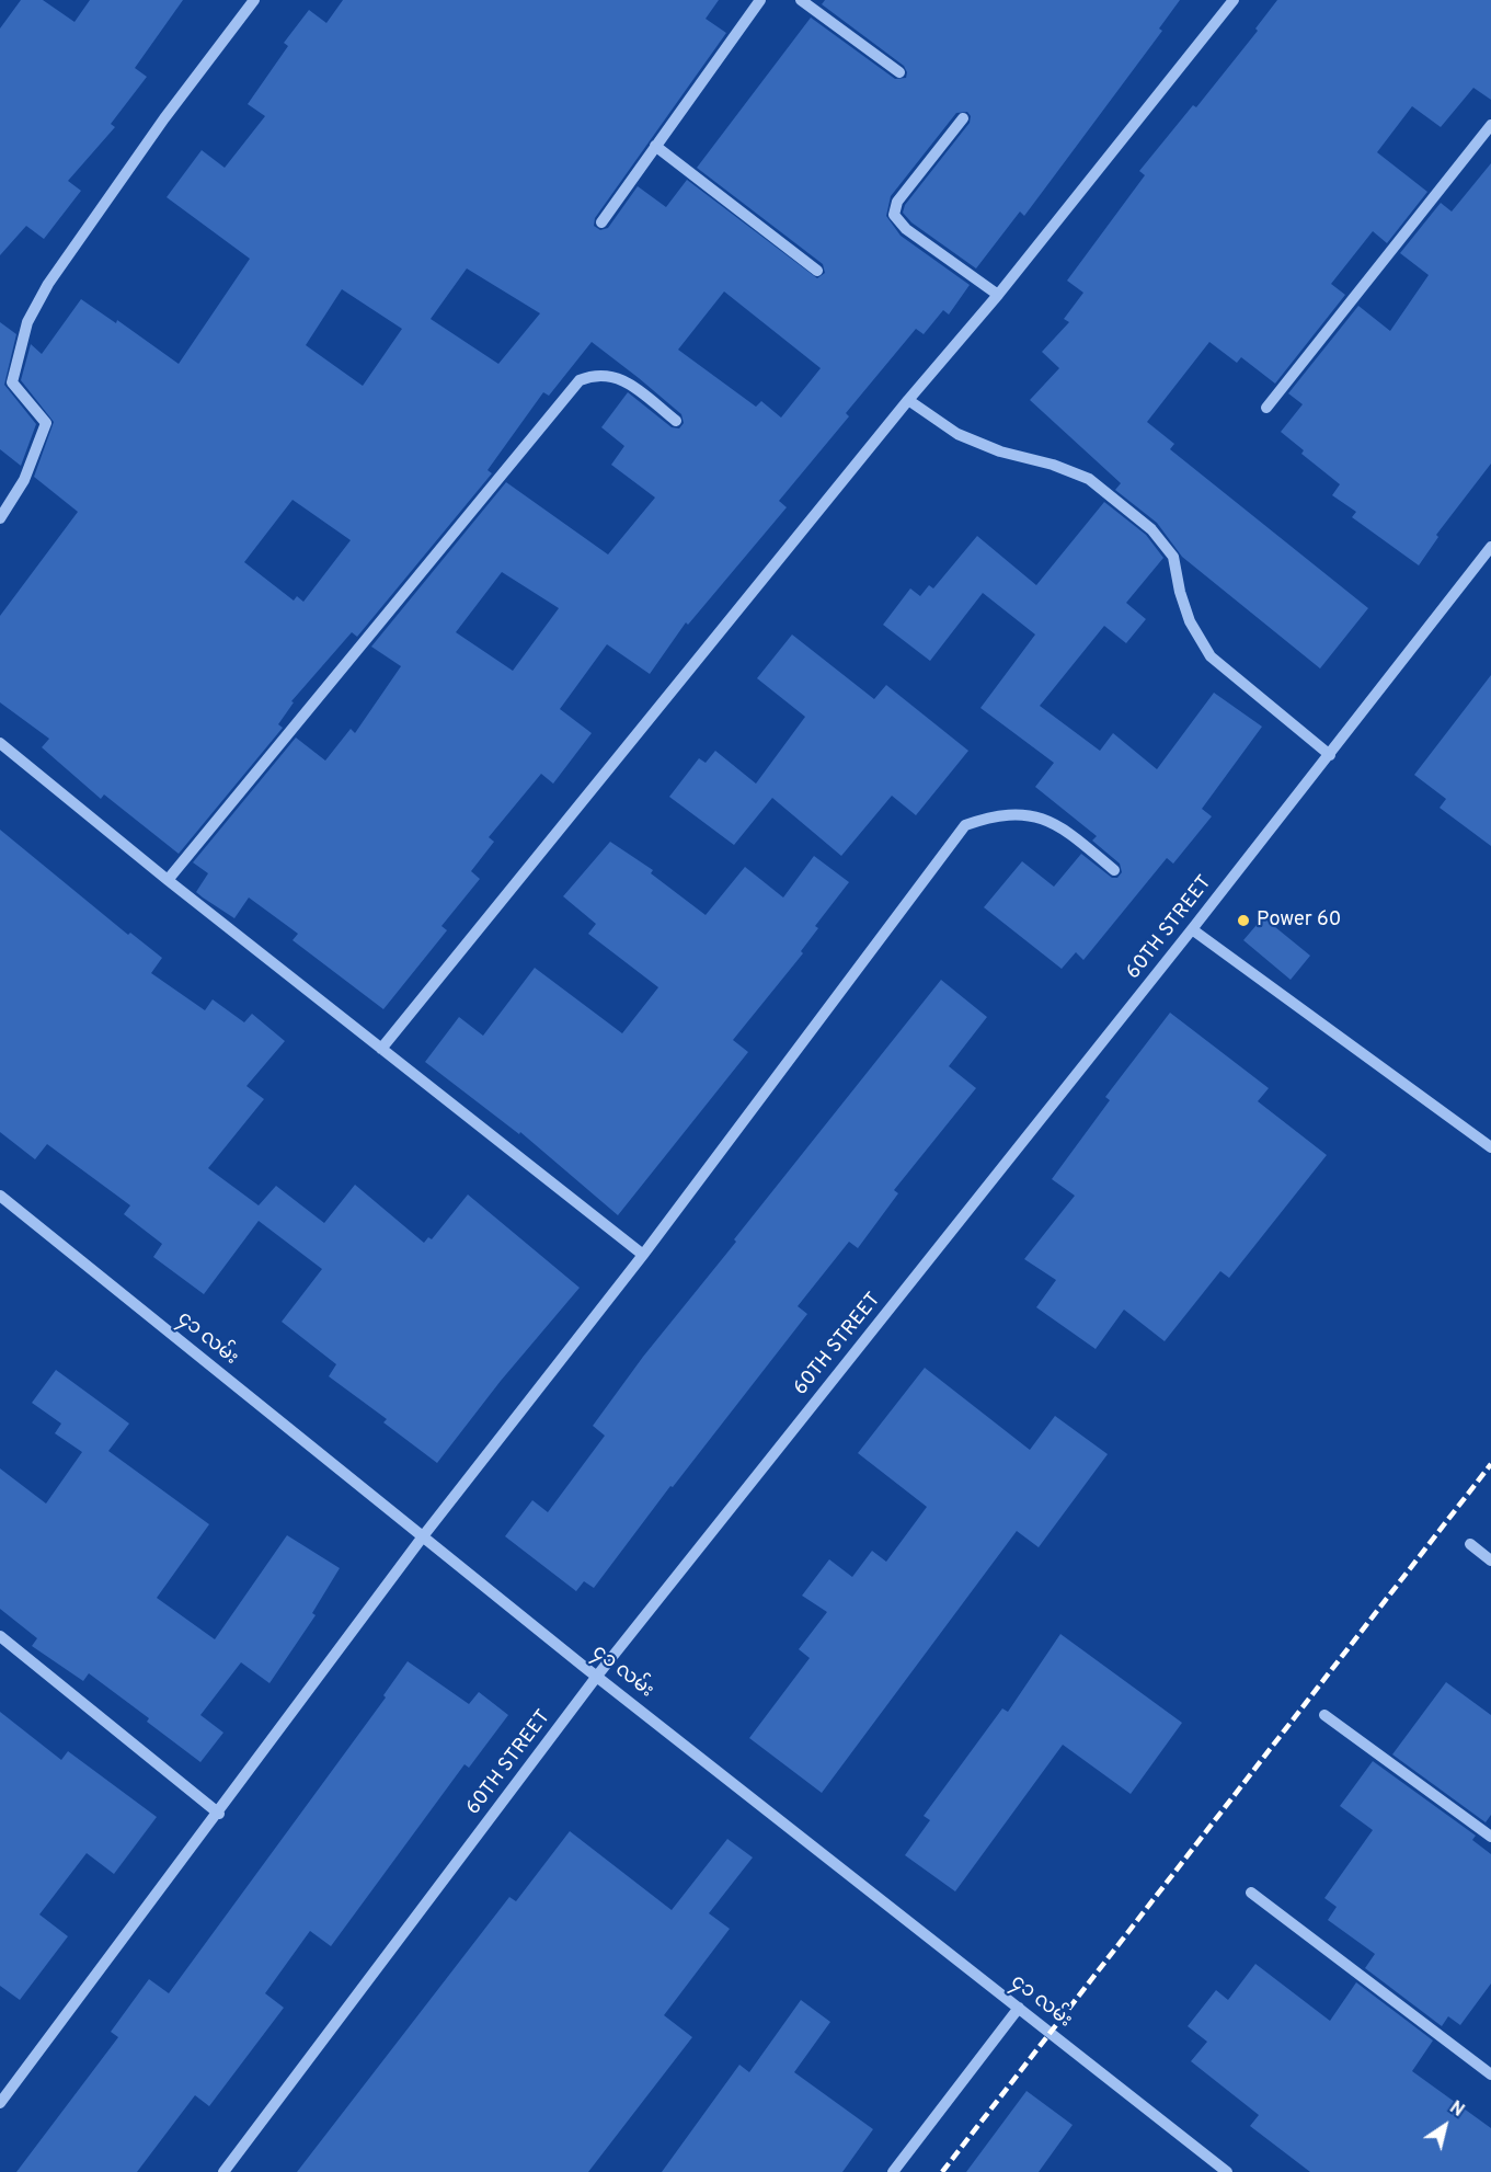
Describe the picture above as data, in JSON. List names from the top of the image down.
{
  "streets": {
    "street": ["60TH STREET", "၄၁ လမ်း"]
  },
  "crossings": [
    ["60TH STREET", "၄၁ လမ်း"]
  ],
  "places": ["Power 60"],
  "north": "top right"
}
